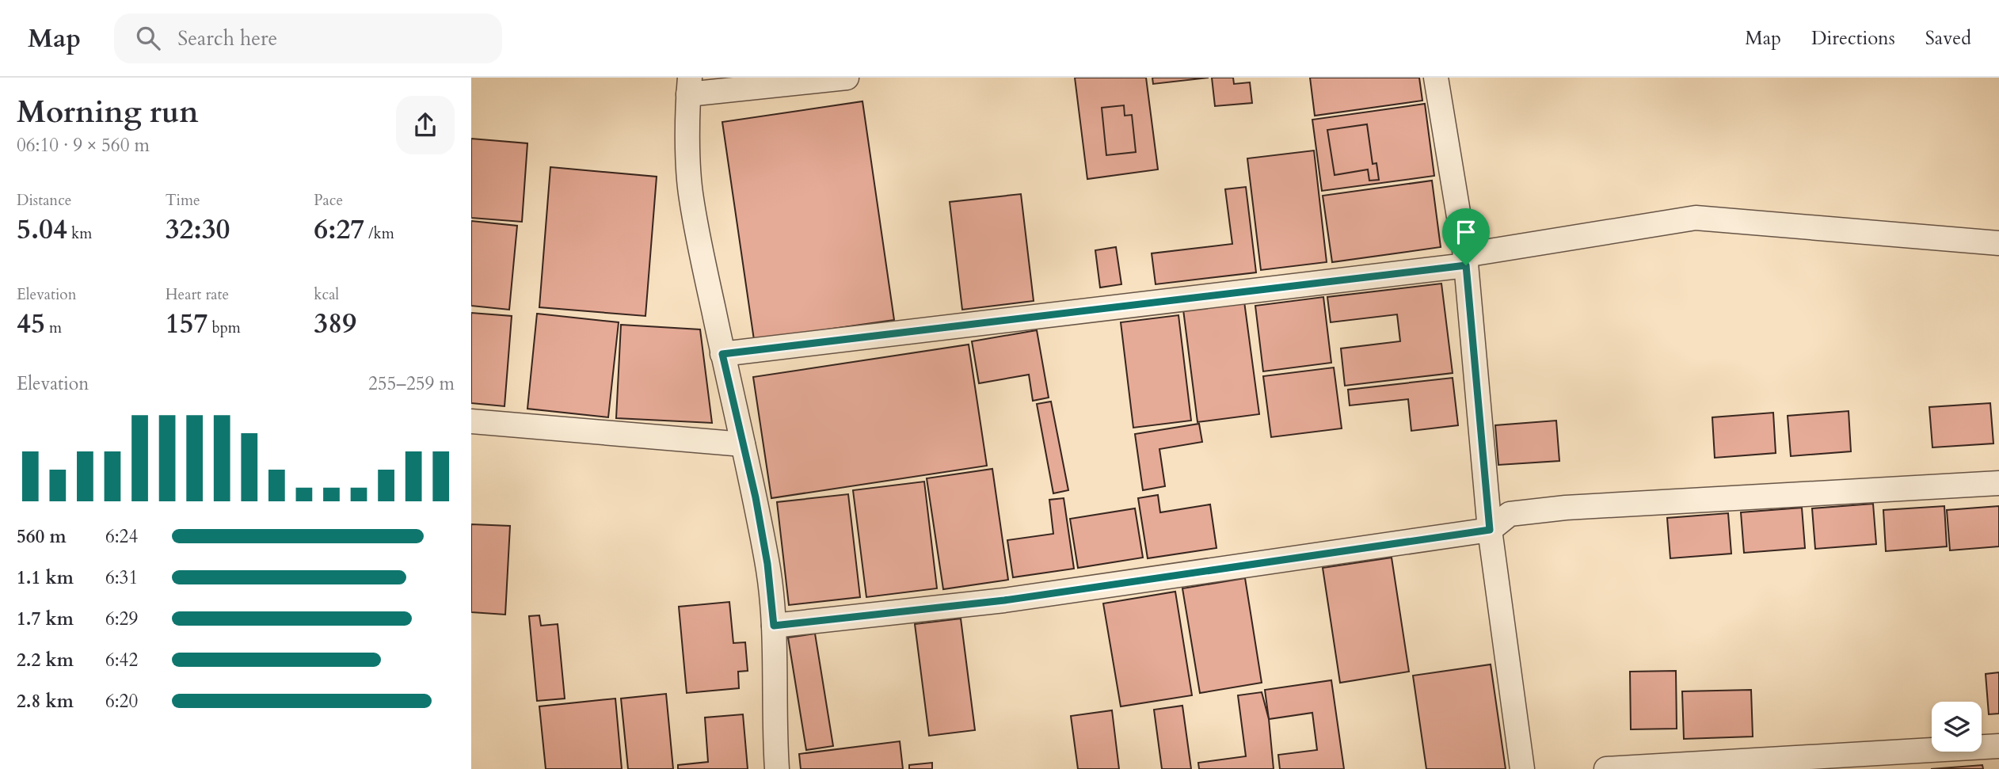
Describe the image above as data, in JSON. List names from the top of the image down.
{
  "page": {
    "header": "Map",
    "search": "Search here",
    "nav": ["Map", "Directions", "Saved"],
    "heading": ["Morning run", "06:10 · 9 × 560 m"],
    "stats": [
      ["Distance", "5.04 km"],
      ["Time", "32:30"],
      ["Pace", "6:27 /km"],
      ["Elevation", "45 m"],
      ["Heart rate", "157 bpm"],
      ["kcal", "389"]
    ],
    "chart": ["Elevation", "255–259 m"],
    "list": [
      {
        "name": "560 m",
        "note": "6:24"
      },
      {
        "name": "1.1 km",
        "note": "6:31"
      },
      {
        "name": "1.7 km",
        "note": "6:29"
      },
      {
        "name": "2.2 km",
        "note": "6:42"
      },
      {
        "name": "2.8 km",
        "note": "6:20"
      }
    ]
  }
}
